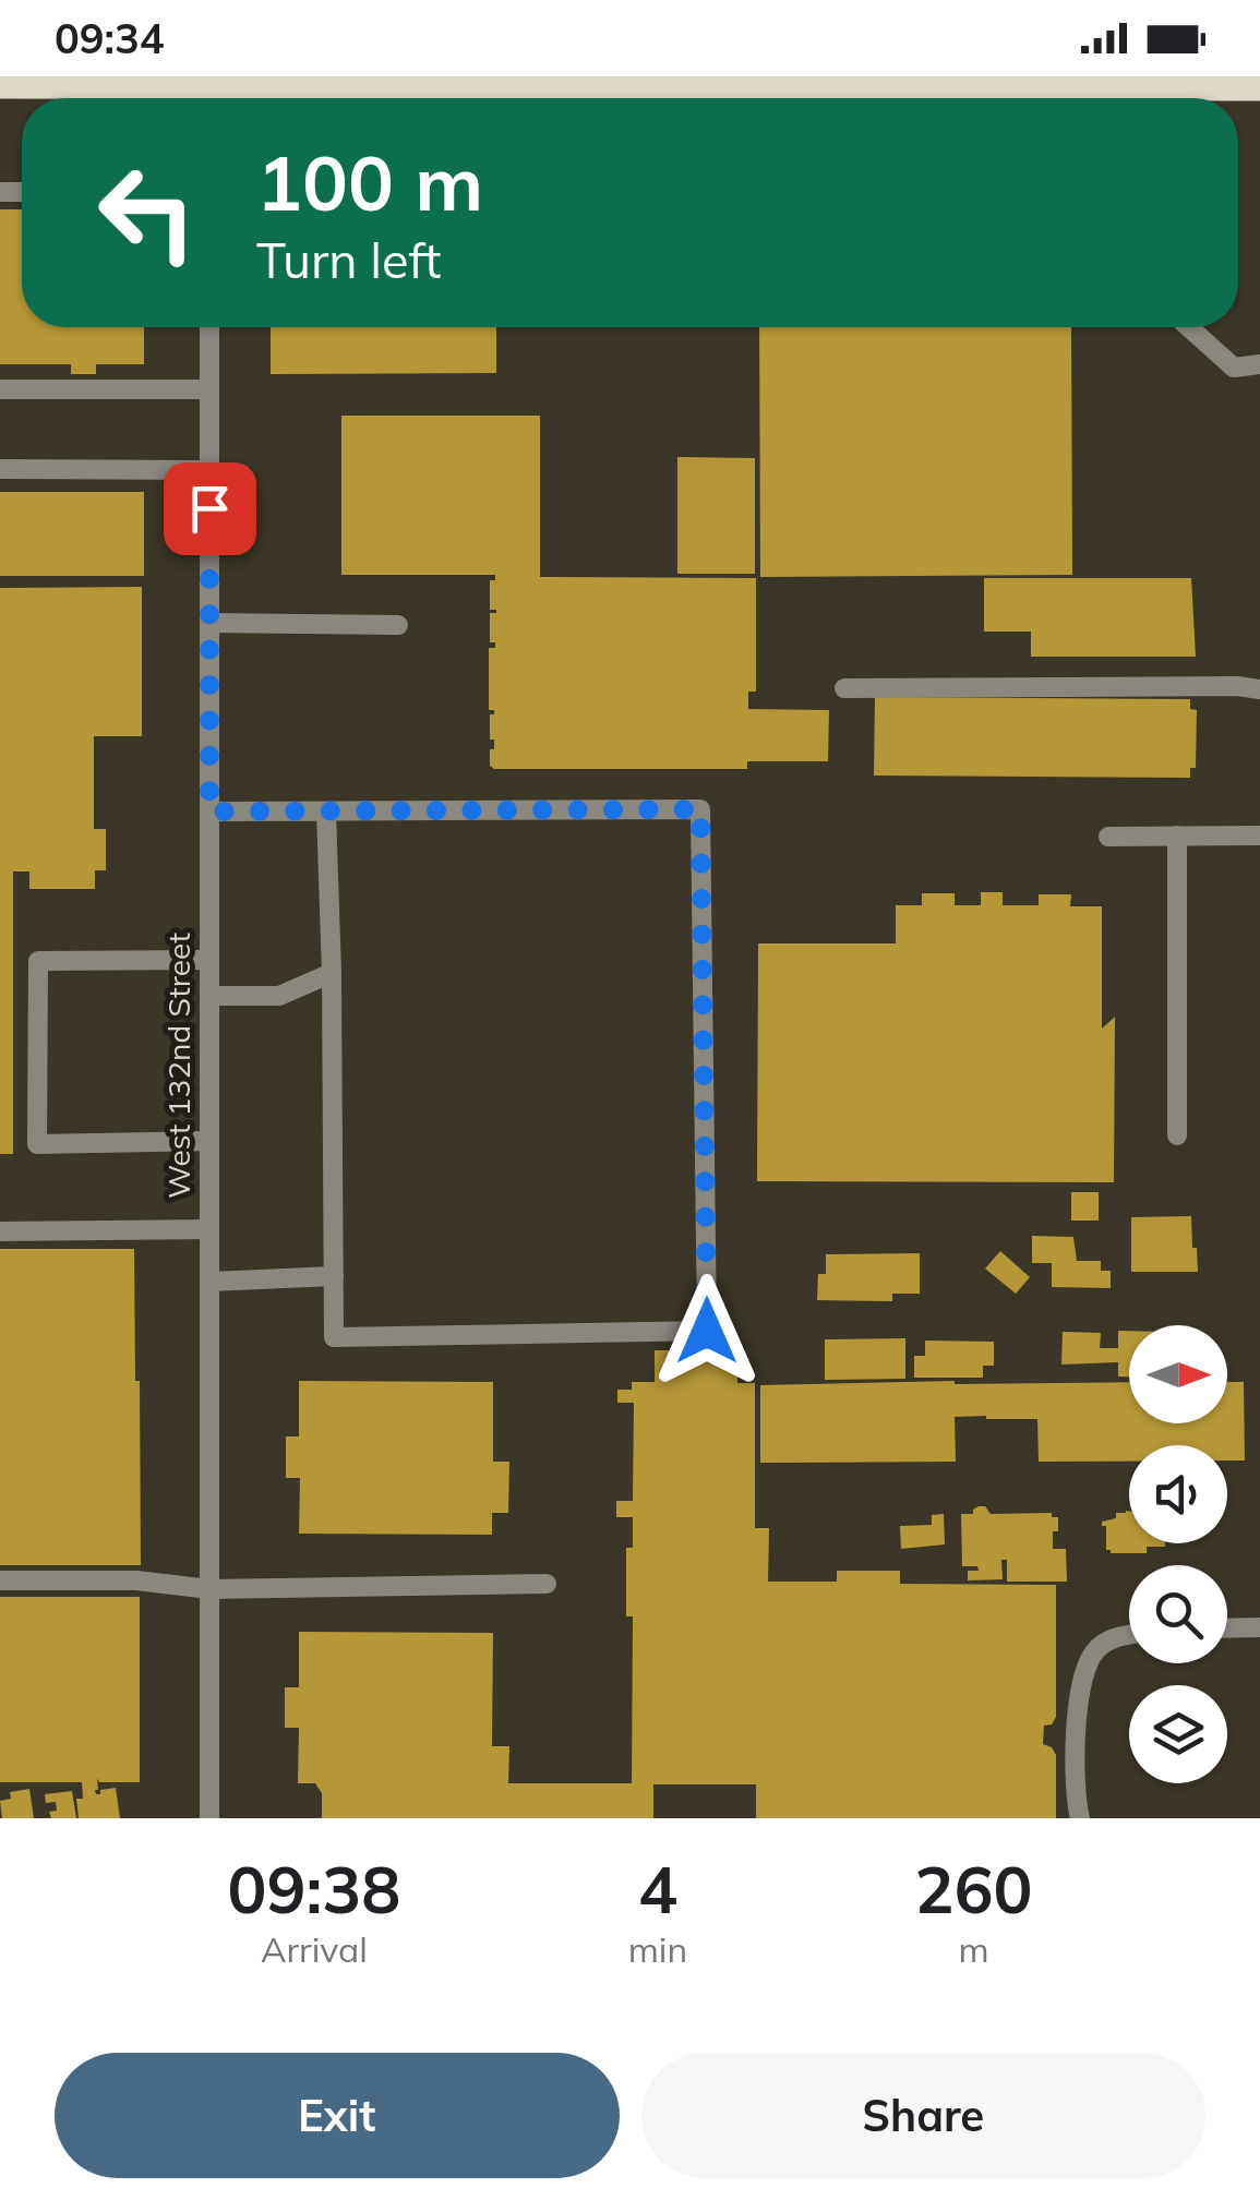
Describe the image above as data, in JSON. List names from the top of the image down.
{
  "streets": {
    "street": ["West 132nd Street"]
  },
  "north": "right",
  "page": {
    "status": "09:34",
    "turn": ["100 m", "Turn left"],
    "eta": [
      "09:38",
      "Arrival",
      "4",
      "min",
      "260",
      "m"
    ],
    "buttons": ["Exit", "Share"]
  }
}
